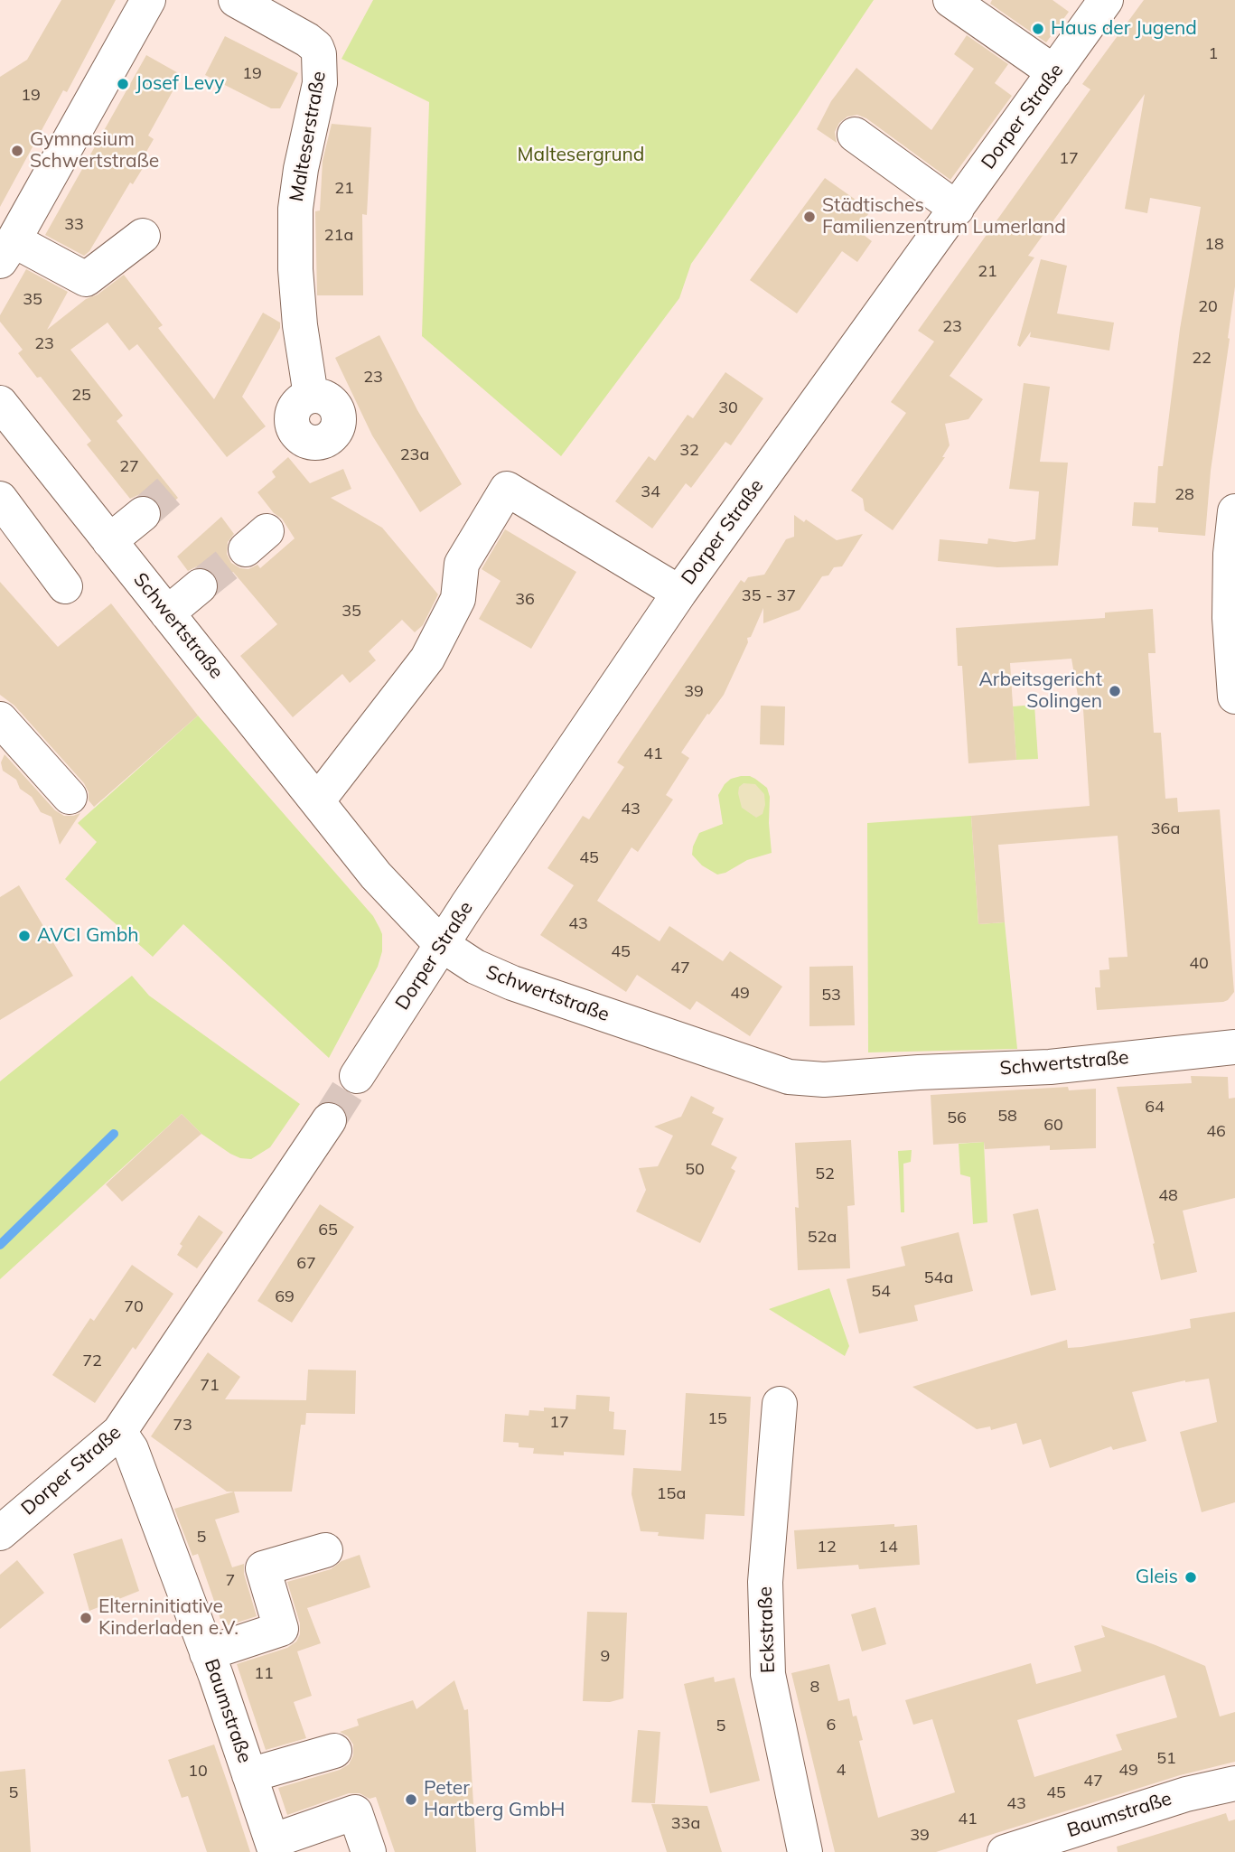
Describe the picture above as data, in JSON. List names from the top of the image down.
{
  "streets": {
    "street": [
      "Dorper Straße",
      "Malteserstraße",
      "Schwertstraße",
      "Eckstraße",
      "Baumstraße"
    ]
  },
  "crossings": [
    ["Dorper Straße", "Schwertstraße"],
    ["Dorper Straße", "Baumstraße"]
  ],
  "parks": ["Maltesergrund"],
  "places": [
    "Haus der Jugend",
    "Josef Levy",
    "Gymnasium Schwertstraße",
    "Städtisches Familienzentrum Lumerland",
    "Arbeitsgericht Solingen",
    "AVCI Gmbh",
    "Gleis",
    "Elterninitiative Kinderladen e.V.",
    "Peter Hartberg GmbH"
  ],
  "house_numbers": [
    "1",
    "19",
    "19",
    "17",
    "21",
    "33",
    "21a",
    "18",
    "21",
    "35",
    "20",
    "23",
    "23",
    "22",
    "23",
    "25",
    "30",
    "32",
    "23a",
    "27",
    "34",
    "28",
    "35 - 37",
    "36",
    "35",
    "39",
    "41",
    "43",
    "36a",
    "45",
    "43",
    "45",
    "40",
    "47",
    "49",
    "53",
    "64",
    "58",
    "56",
    "60",
    "46",
    "50",
    "52",
    "48",
    "65",
    "52a",
    "67",
    "54a",
    "54",
    "69",
    "70",
    "72",
    "71",
    "15",
    "17",
    "73",
    "15a",
    "5",
    "12",
    "14",
    "7",
    "9",
    "11",
    "8",
    "6",
    "5",
    "51",
    "4",
    "49",
    "10",
    "47",
    "5",
    "45",
    "43",
    "41",
    "33a",
    "39"
  ]
}
